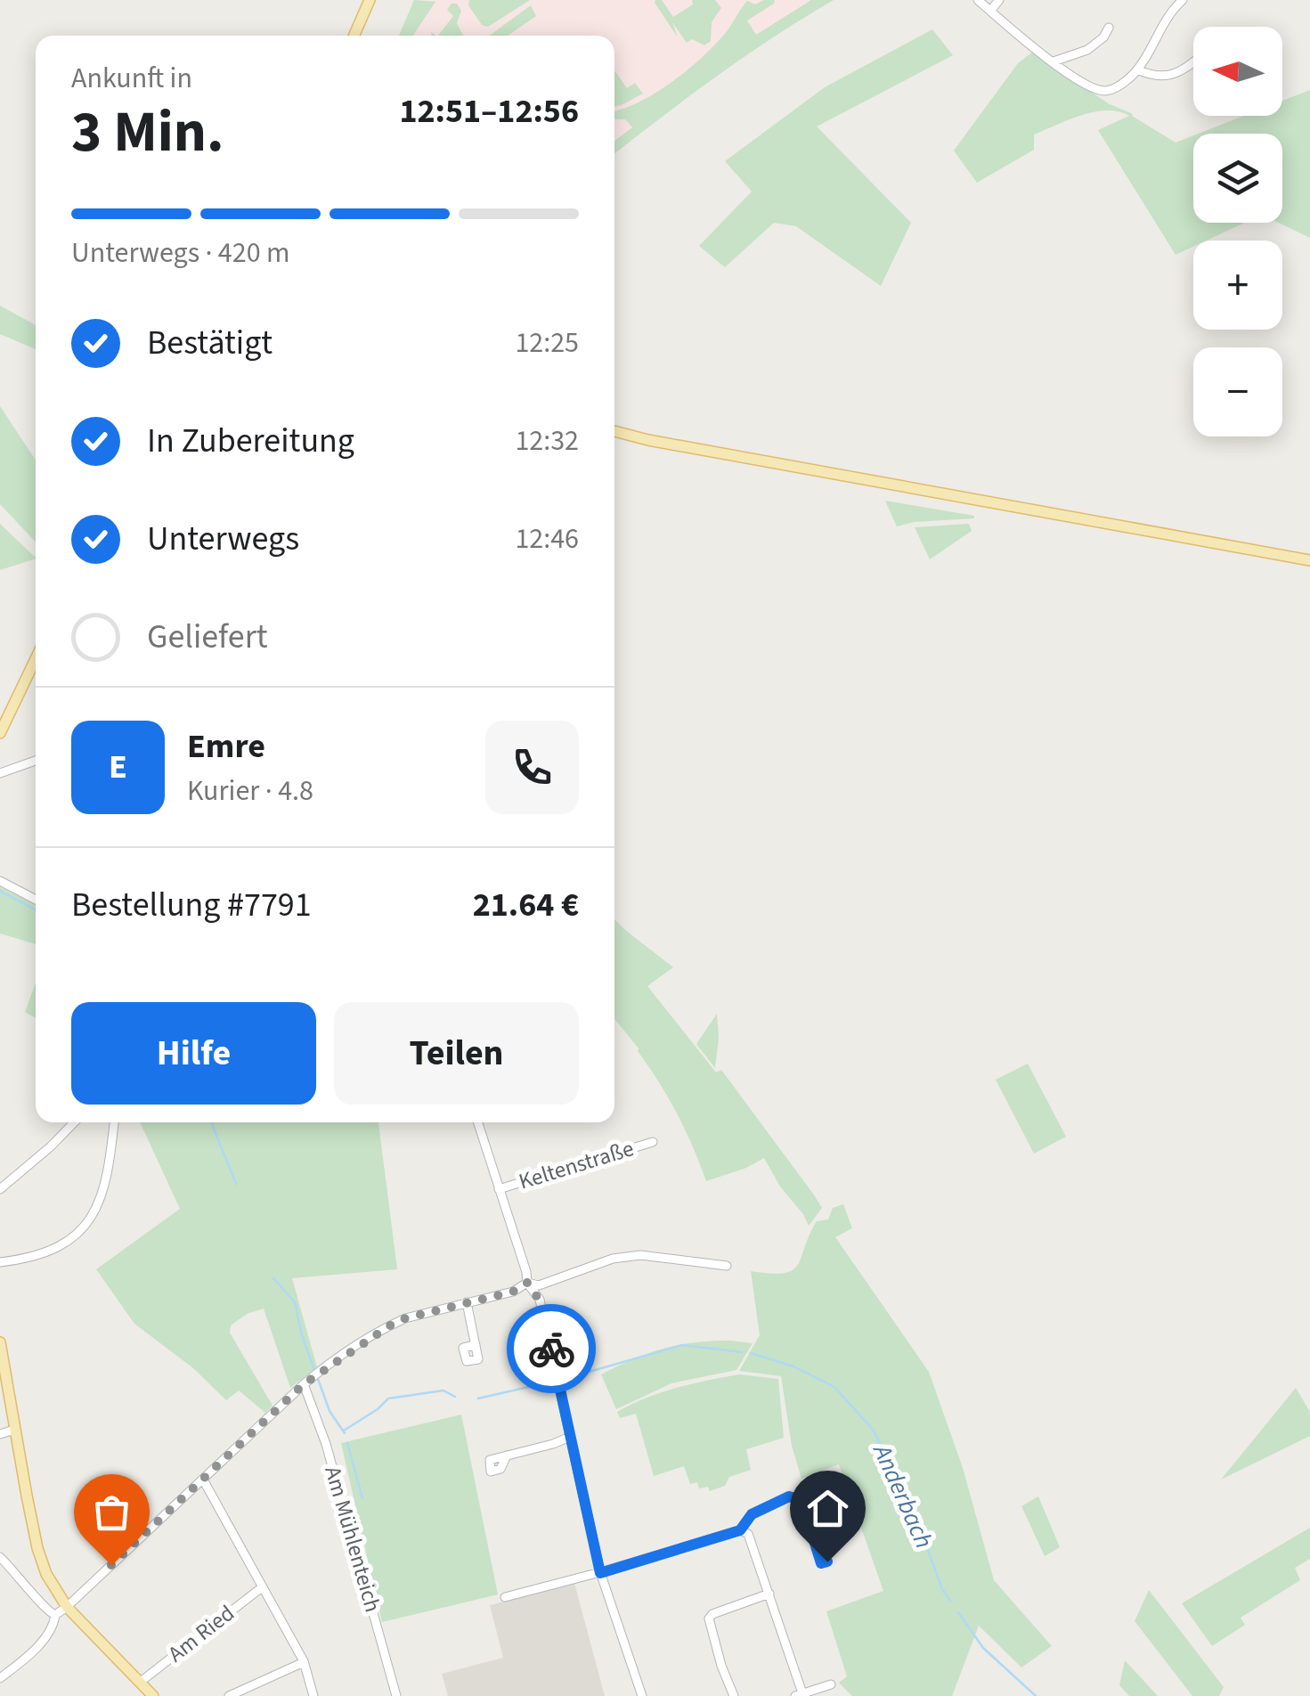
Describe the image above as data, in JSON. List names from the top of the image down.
{
  "streets": {
    "street": ["Keltenstraße", "Am Mühlenteich", "Am Ried"]
  },
  "water": ["Anderbach"],
  "north": "left",
  "page": {
    "map_buttons": ["+", "−"],
    "heading": ["3 Min.", "Ankunft in", "12:51–12:56"],
    "panel": [
      "Emre",
      "Kurier · 4.8",
      "Bestellung #7791",
      "21.64 €"
    ],
    "bar": "Unterwegs · 420 m",
    "list": [
      ["Bestätigt", "12:25"],
      ["In Zubereitung", "12:32"],
      ["Unterwegs", "12:46"],
      "Geliefert"
    ],
    "round": "E",
    "buttons": ["Hilfe", "Teilen"]
  }
}
